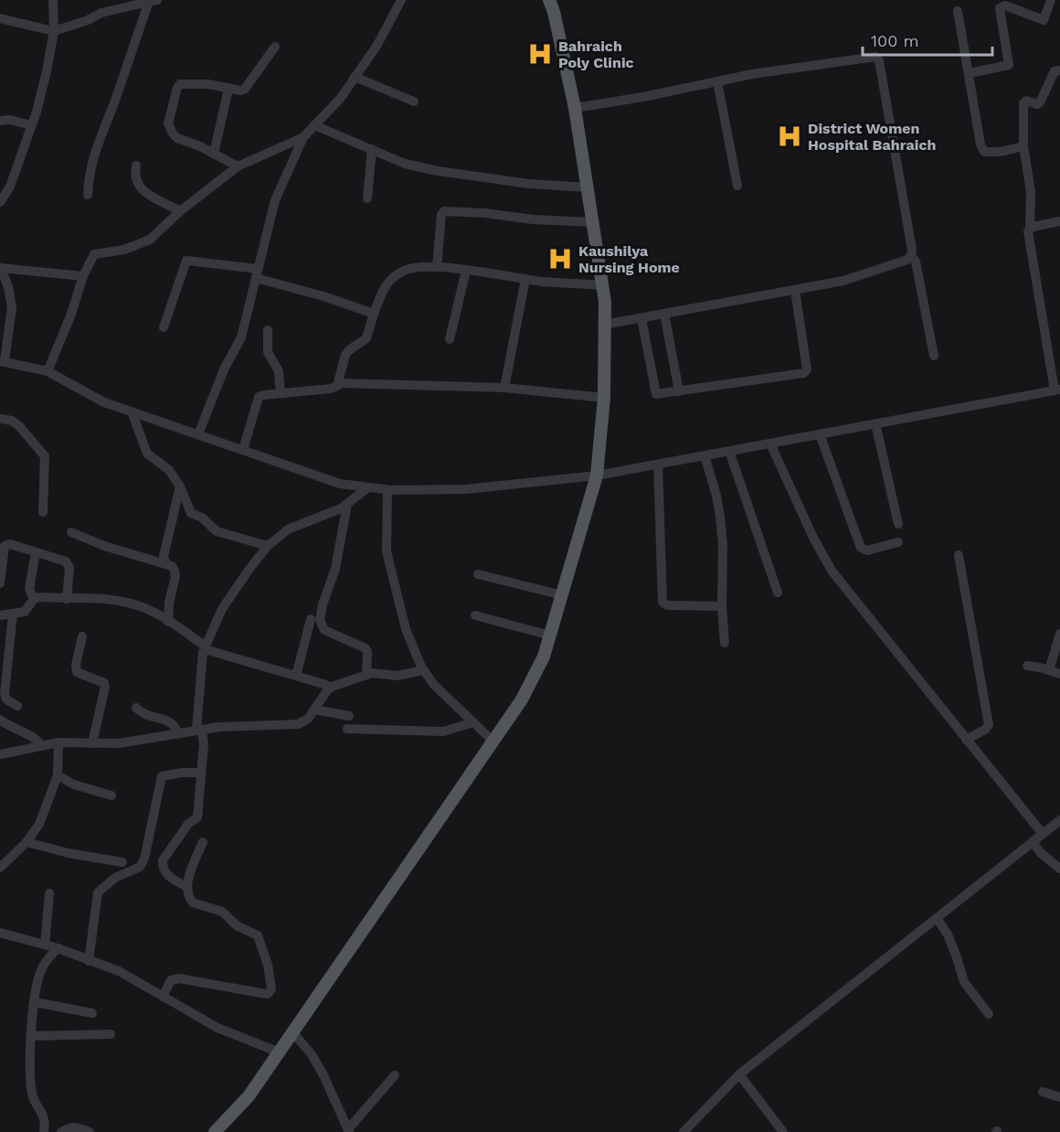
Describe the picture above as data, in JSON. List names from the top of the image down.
{
  "places": {
    "hospital": ["Bahraich Poly Clinic", "District Women Hospital Bahraich", "Kaushilya Nursing Home"]
  },
  "scale_bar": "100 m"
}
